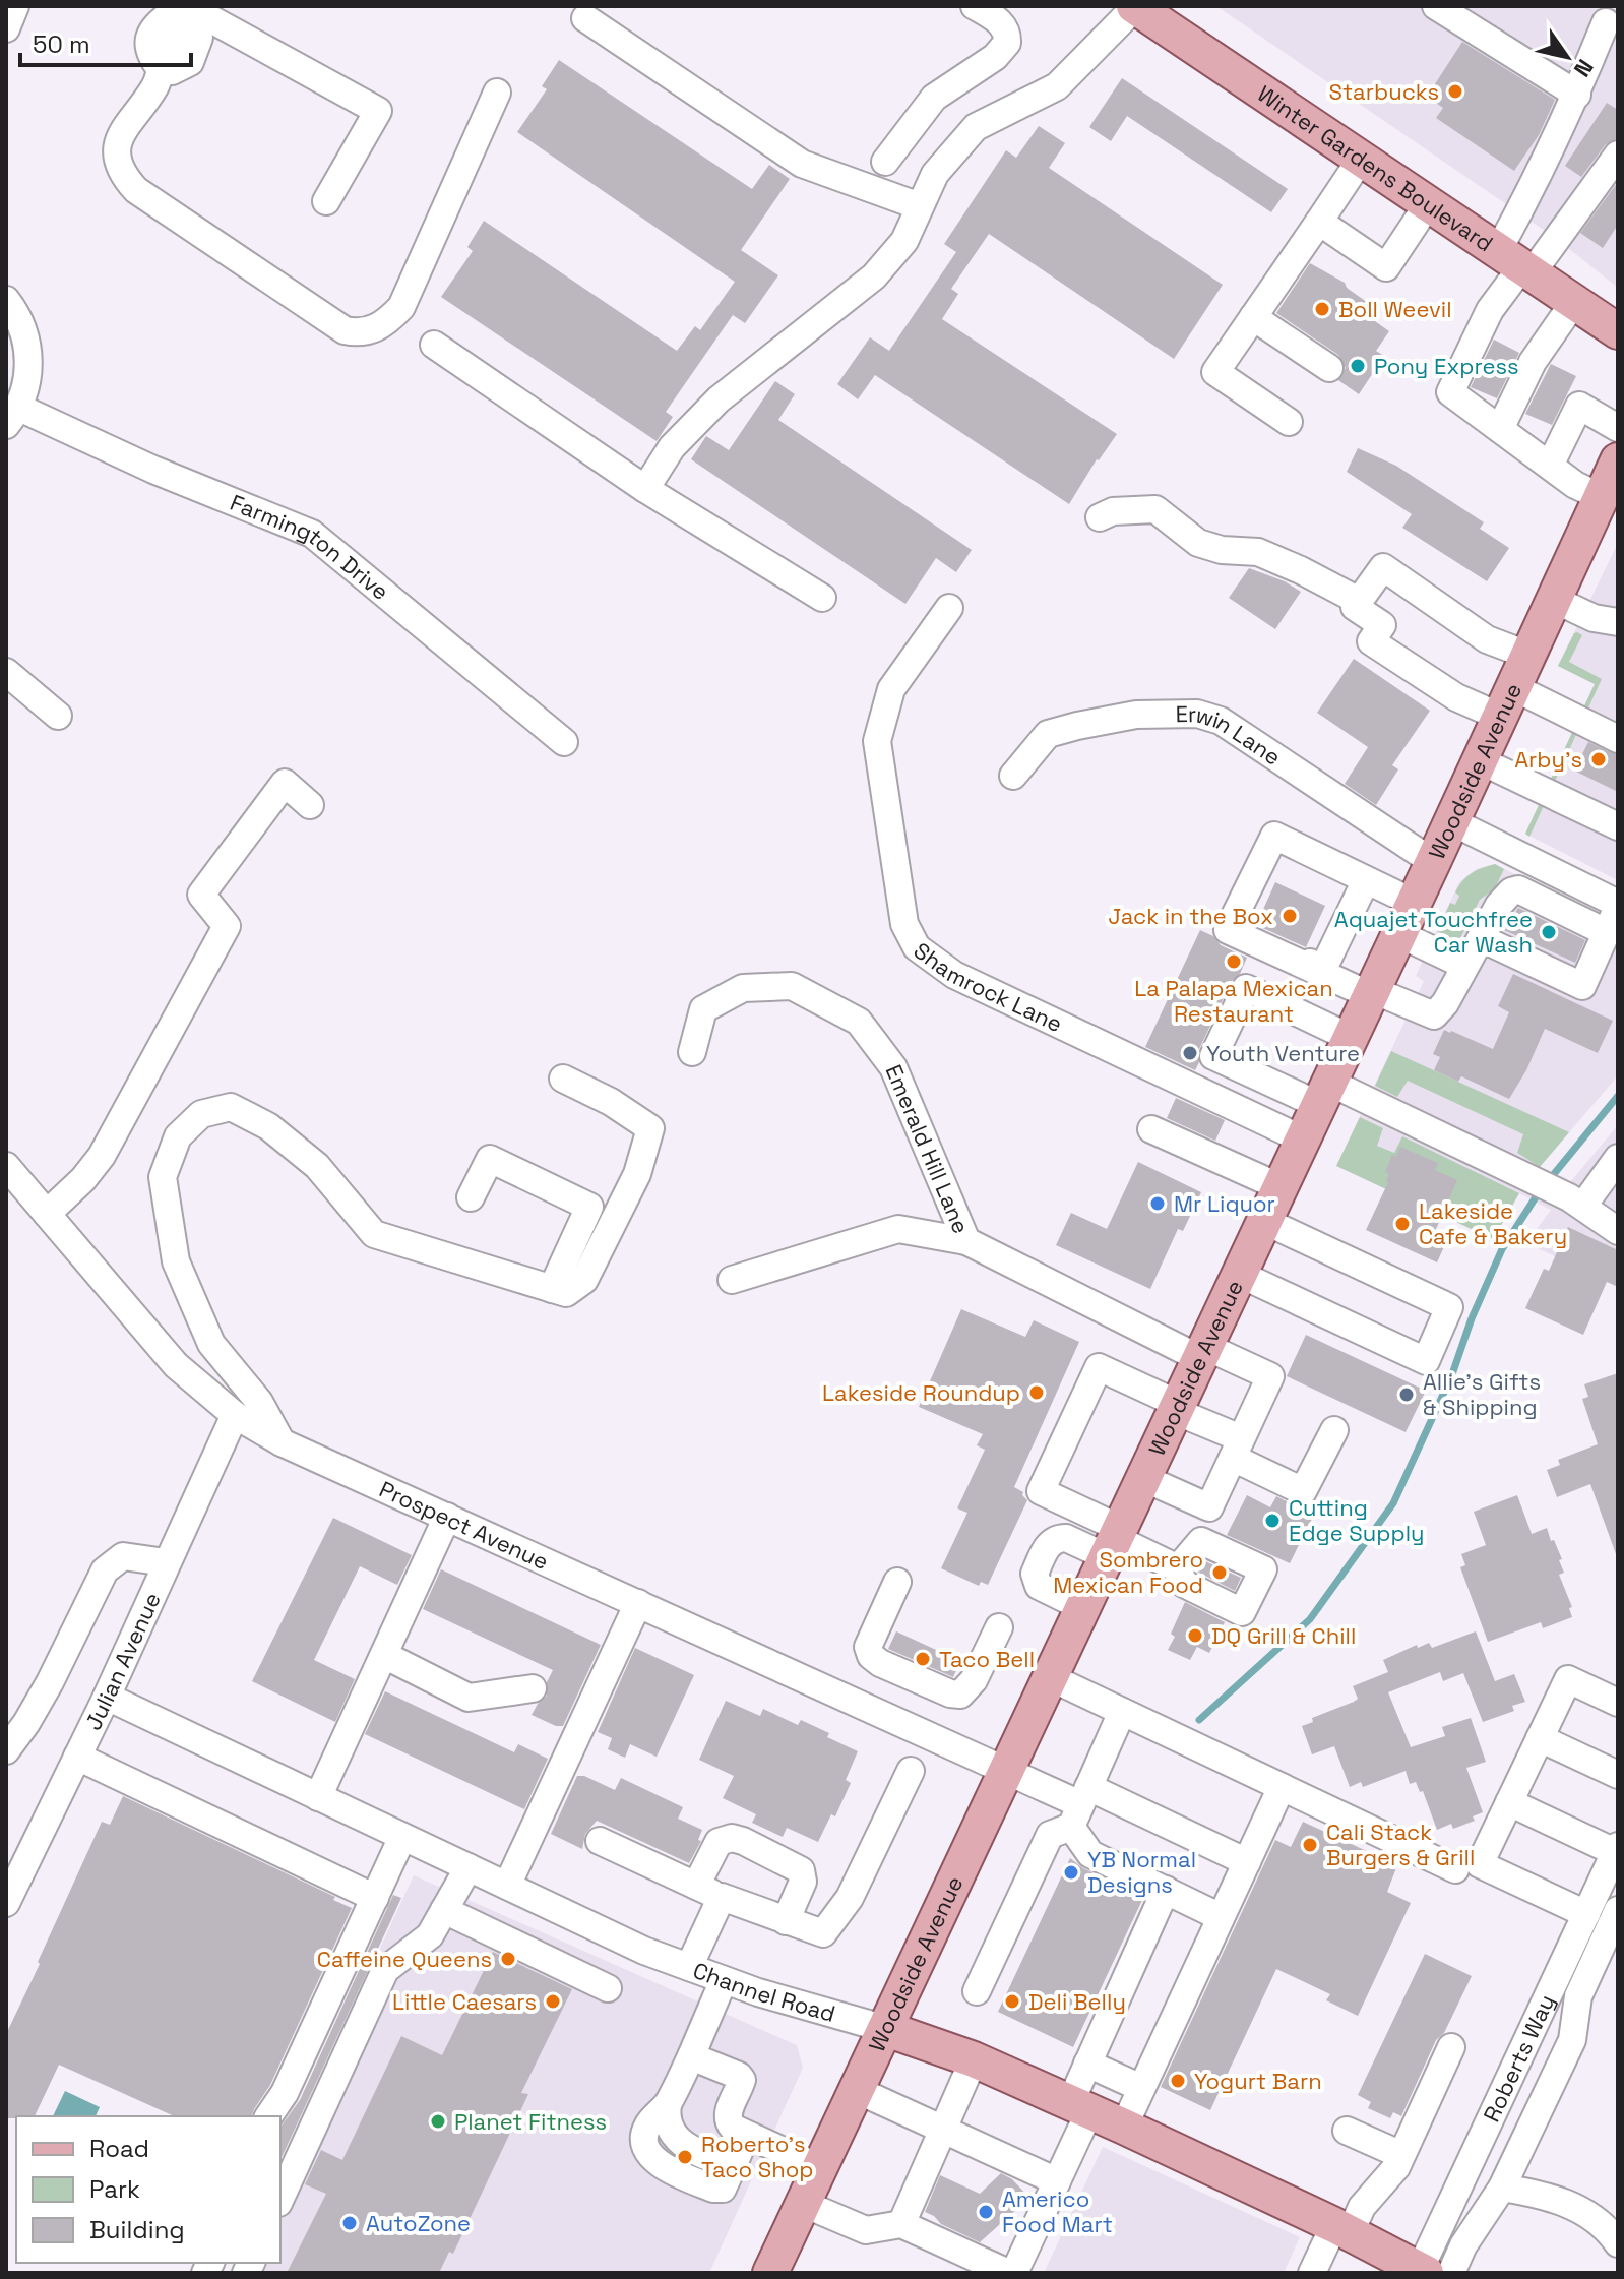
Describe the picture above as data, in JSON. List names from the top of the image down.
{
  "streets": {
    "main road": ["Winter Gardens Boulevard", "Woodside Avenue", "Channel Road"],
    "street": [
      "Farmington Drive",
      "Erwin Lane",
      "Shamrock Lane",
      "Emerald Hill Lane",
      "Prospect Avenue",
      "Julian Avenue",
      "Roberts Way"
    ]
  },
  "crossings": [
    ["Erwin Lane", "Woodside Avenue"],
    ["Woodside Avenue", "Shamrock Lane"],
    ["Woodside Avenue", "Emerald Hill Lane"],
    ["Woodside Avenue", "Prospect Avenue"],
    ["Woodside Avenue", "Channel Road"],
    ["Prospect Avenue", "Julian Avenue"],
    ["Julian Avenue", "Channel Road"],
    ["Channel Road", "Roberts Way"]
  ],
  "places": [
    "Starbucks",
    "Boll Weevil",
    "Pony Express",
    "Arby's",
    "Jack in the Box",
    "Aquajet Touchfree Car Wash",
    "La Palapa Mexican Restaurant",
    "Youth Venture",
    "Mr Liquor",
    "Lakeside Cafe & Bakery",
    "Lakeside Roundup",
    "Allie's Gifts & Shipping",
    "Cutting Edge Supply",
    "Sombrero Mexican Food",
    "DQ Grill & Chill",
    "Taco Bell",
    "Cali Stack Burgers & Grill",
    "YB Normal Designs",
    "Caffeine Queens",
    "Little Caesars",
    "Deli Belly",
    "Yogurt Barn",
    "Planet Fitness",
    "Roberto's Taco Shop",
    "Americo Food Mart",
    "AutoZone"
  ],
  "legend": ["Road", "Park", "Building"],
  "scale_bar": "50 m",
  "north": "bottom right"
}
